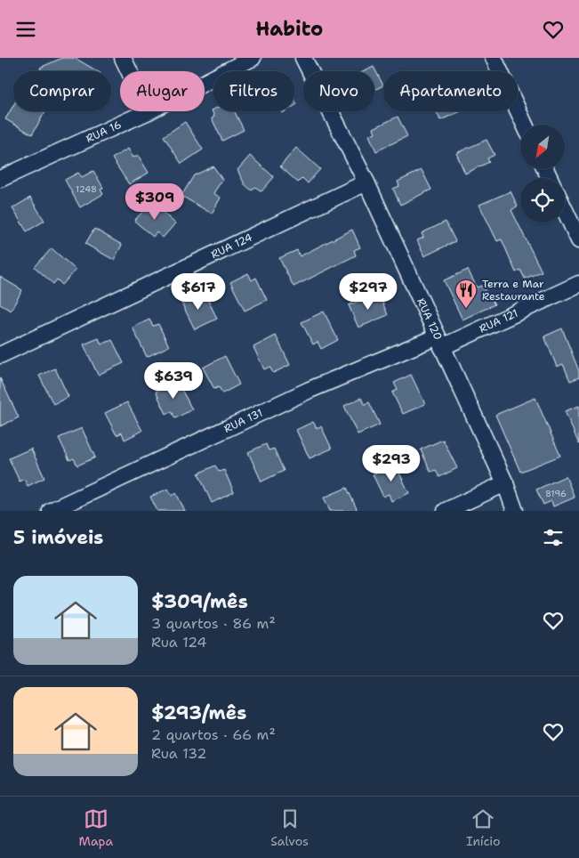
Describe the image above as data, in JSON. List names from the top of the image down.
{
  "streets": {
    "street": [
      "RUA 16",
      "RUA 124",
      "RUA 120",
      "RUA 121",
      "RUA 131"
    ]
  },
  "crossings": [
    ["RUA 124", "RUA 120"],
    ["RUA 120", "RUA 121"],
    ["RUA 120", "RUA 131"],
    ["RUA 121", "RUA 131"]
  ],
  "places": {
    "restaurant": ["Terra e Mar Restaurante"]
  },
  "house_numbers": ["1248", "8196"],
  "north": "bottom left",
  "page": {
    "header": "Habito",
    "chip": [
      "Comprar",
      "Alugar",
      "Filtros",
      "Novo",
      "Apartamento"
    ],
    "price": [
      "$309",
      "$617",
      "$297",
      "$639",
      "$293"
    ],
    "heading": "5 imóveis",
    "list": [
      {
        "name": "$309/mês",
        "note": "3 quartos · 86 m² · Rua 124"
      },
      {
        "name": "$293/mês",
        "note": "2 quartos · 66 m² · Rua 132"
      }
    ],
    "tabs": ["Mapa", "Salvos", "Início"]
  }
}
